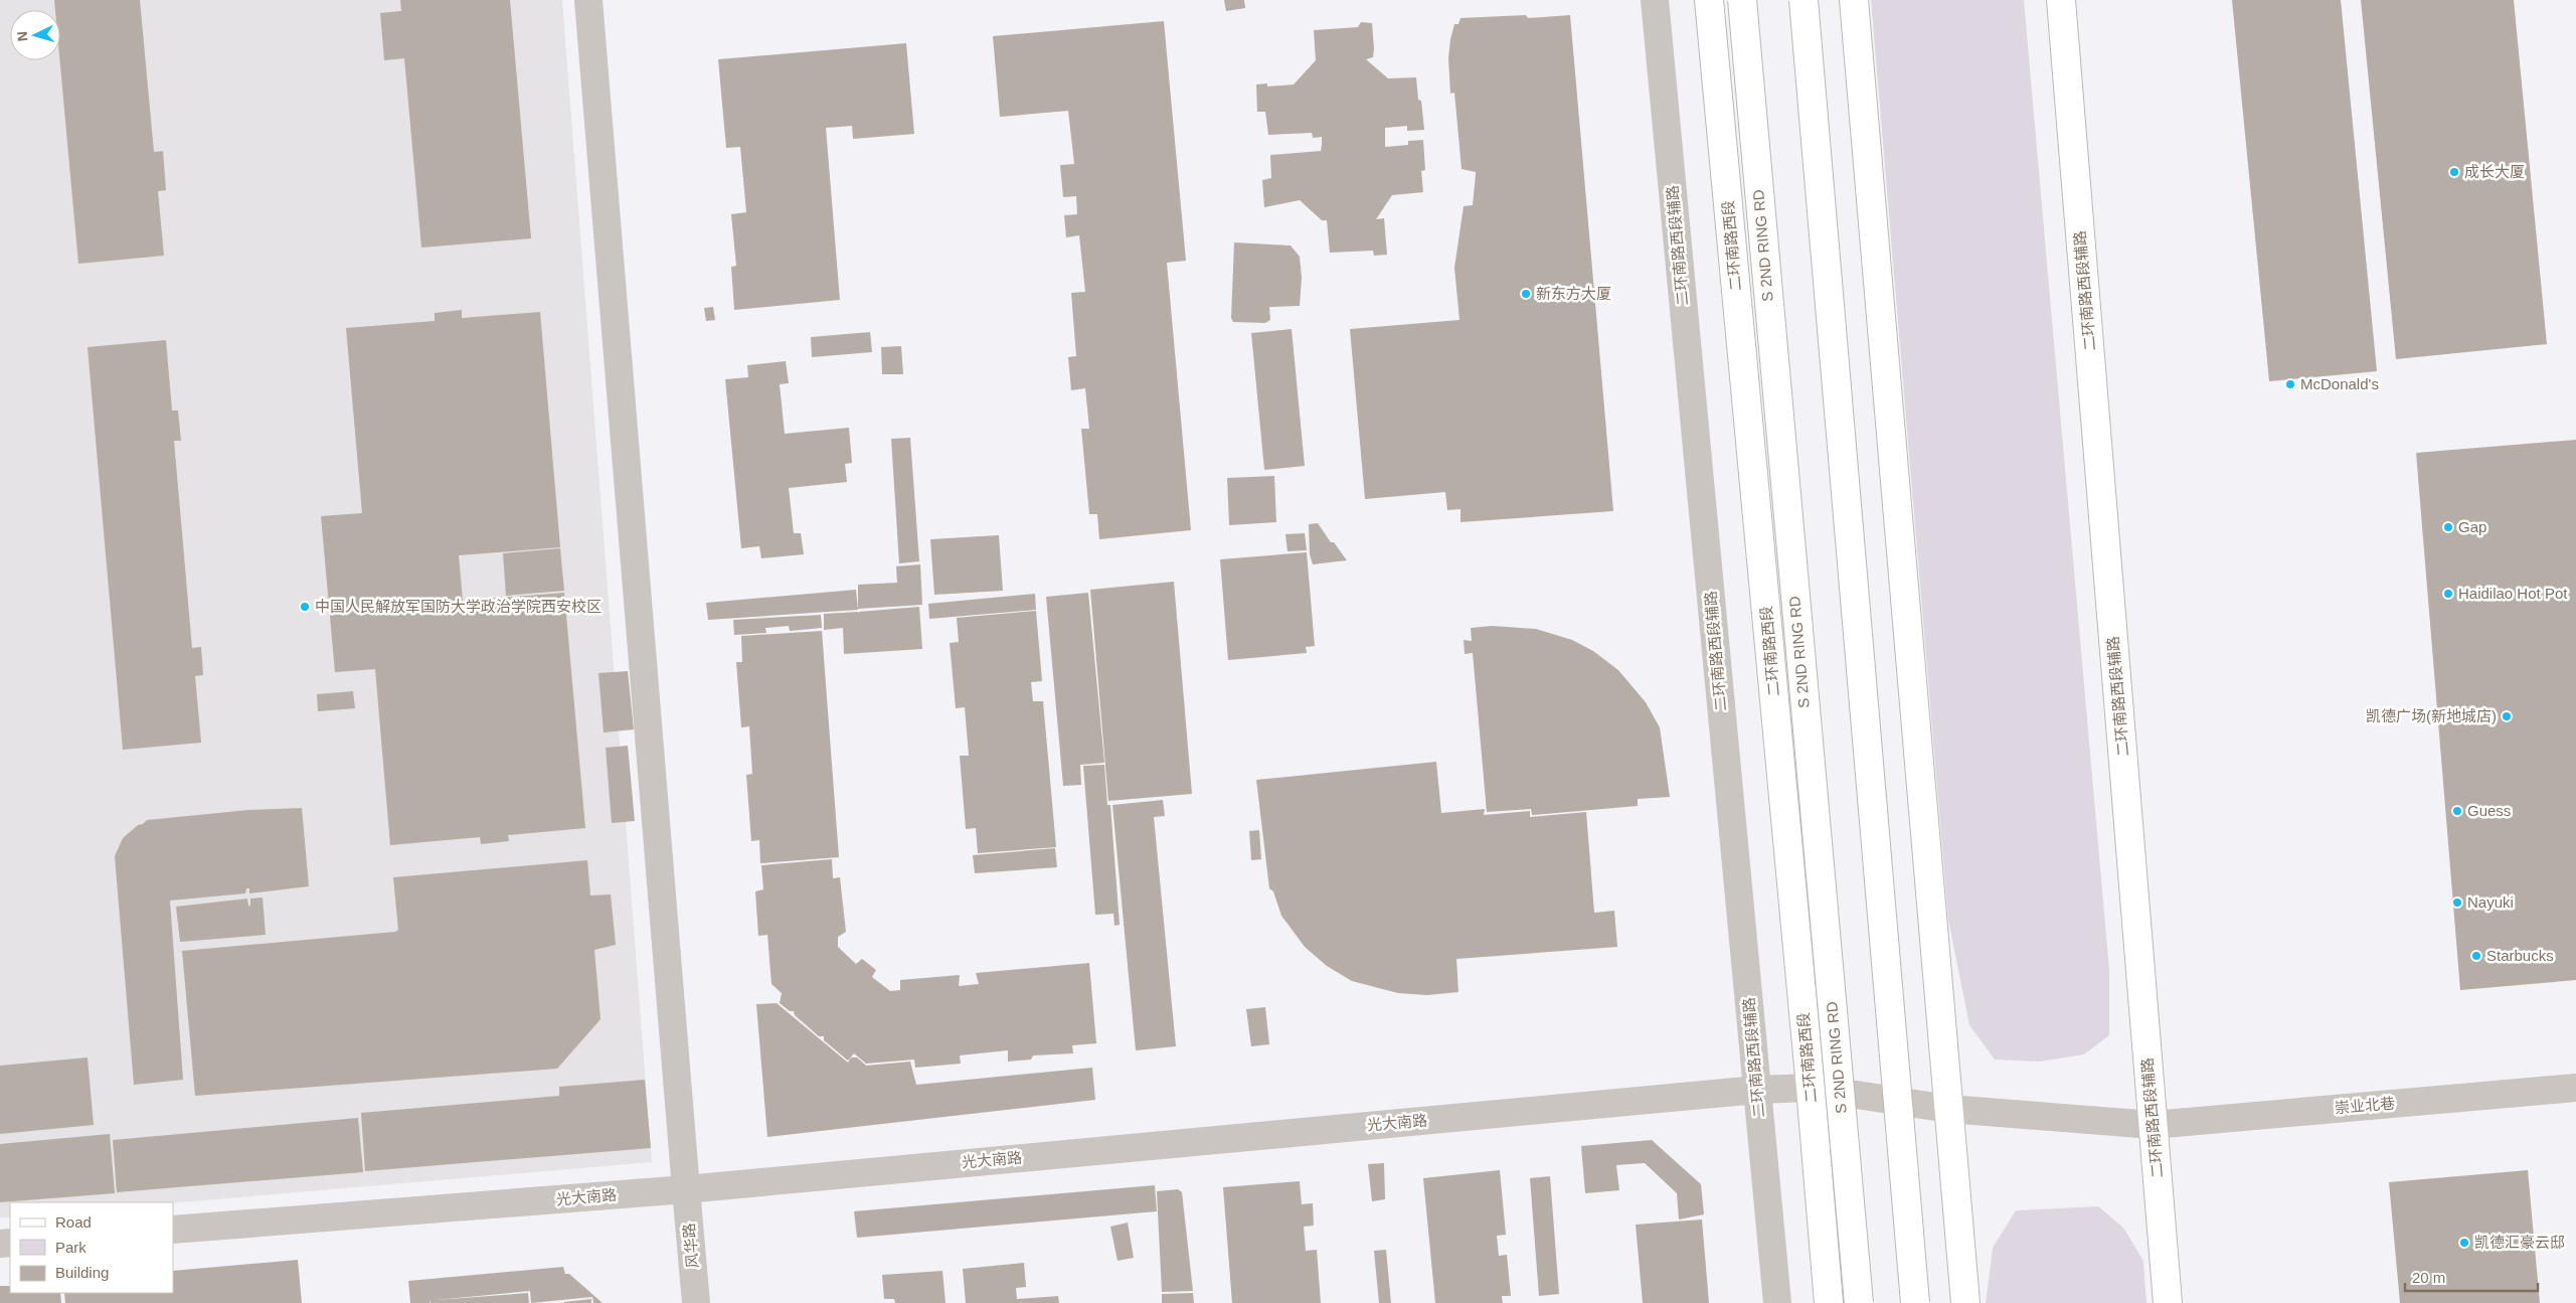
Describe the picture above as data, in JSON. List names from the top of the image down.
{
  "streets": {
    "main road": ["二环南路西段辅路", "二环南路西段", "S 2ND RING RD"],
    "street": ["崇业北巷", "光大南路", "风华路"]
  },
  "crossings": [
    ["二环南路西段辅路", "崇业北巷"],
    ["二环南路西段辅路", "光大南路"],
    ["二环南路西段", "光大南路"],
    ["崇业北巷", "光大南路"],
    ["光大南路", "风华路"]
  ],
  "places": [
    "成长大厦",
    "新东方大厦",
    "McDonald's",
    "Gap",
    "Haidilao Hot Pot",
    "中国人民解放军国防大学政治学院西安校区",
    "凯德广场(新地城店)",
    "Guess",
    "Nayuki",
    "Starbucks",
    "凯德汇豪云邸"
  ],
  "legend": ["Road", "Park", "Building"],
  "scale_bar": "20 m",
  "north": "left"
}
